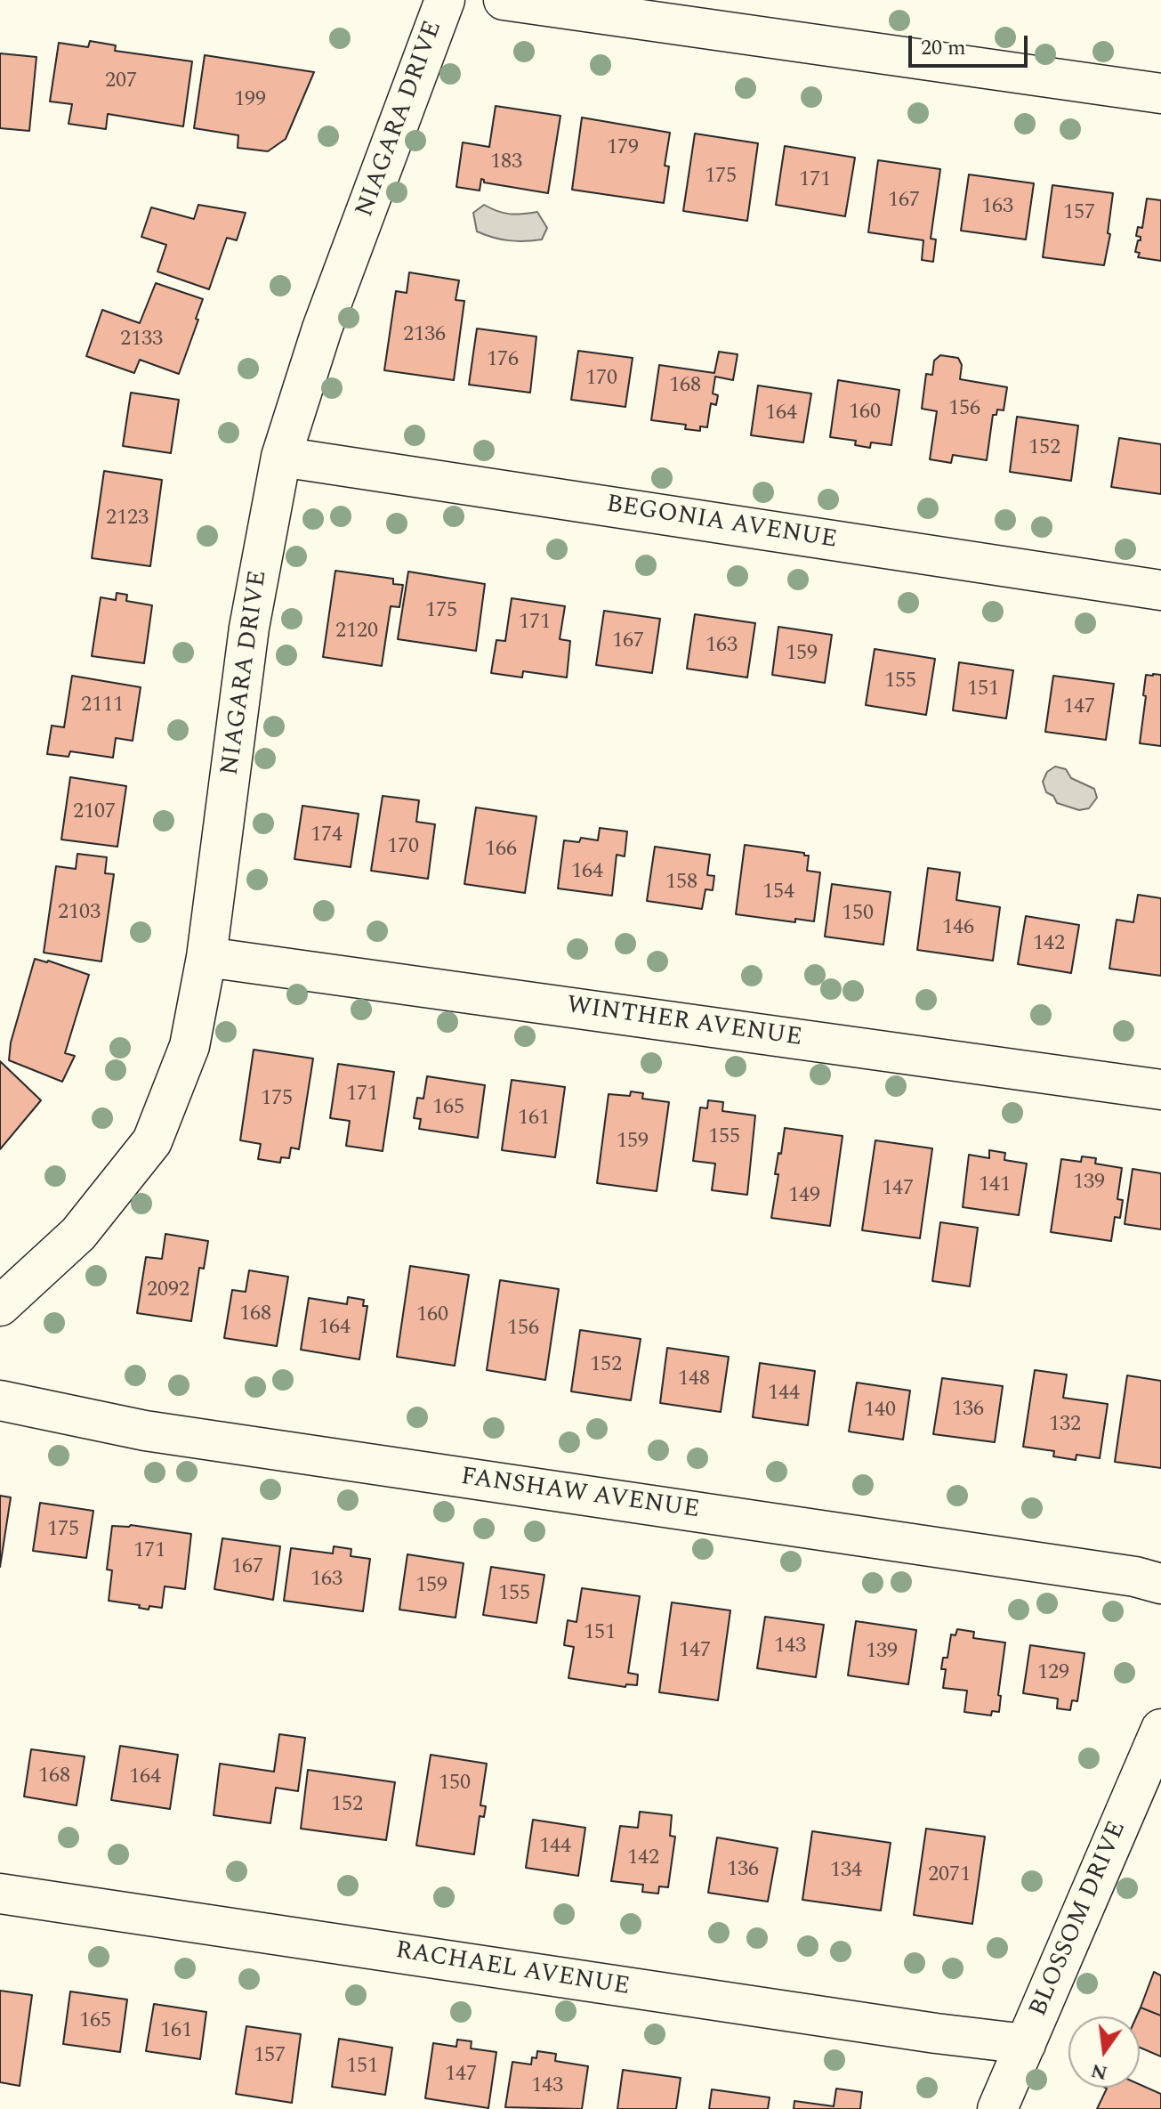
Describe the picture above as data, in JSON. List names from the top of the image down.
{
  "streets": {
    "street": [
      "NIAGARA DRIVE",
      "BEGONIA AVENUE",
      "WINTHER AVENUE",
      "FANSHAW AVENUE",
      "BLOSSOM DRIVE",
      "RACHAEL AVENUE"
    ]
  },
  "crossings": [
    ["NIAGARA DRIVE", "BEGONIA AVENUE"],
    ["NIAGARA DRIVE", "WINTHER AVENUE"],
    ["BLOSSOM DRIVE", "RACHAEL AVENUE"]
  ],
  "house_numbers": [
    "207",
    "199",
    "179",
    "183",
    "175",
    "171",
    "167",
    "163",
    "157",
    "2136",
    "2133",
    "176",
    "170",
    "168",
    "156",
    "160",
    "164",
    "152",
    "2123",
    "175",
    "171",
    "2120",
    "167",
    "163",
    "159",
    "155",
    "151",
    "2111",
    "147",
    "2107",
    "174",
    "170",
    "166",
    "164",
    "158",
    "154",
    "2103",
    "150",
    "146",
    "142",
    "171",
    "175",
    "165",
    "161",
    "155",
    "159",
    "139",
    "141",
    "147",
    "149",
    "2092",
    "168",
    "160",
    "164",
    "156",
    "152",
    "148",
    "144",
    "136",
    "140",
    "132",
    "175",
    "171",
    "167",
    "163",
    "159",
    "155",
    "151",
    "143",
    "147",
    "139",
    "129",
    "168",
    "164",
    "150",
    "152",
    "144",
    "142",
    "136",
    "134",
    "2071",
    "165",
    "161",
    "157",
    "151",
    "147",
    "143"
  ],
  "scale_bar": "20 m",
  "north": "bottom"
}
